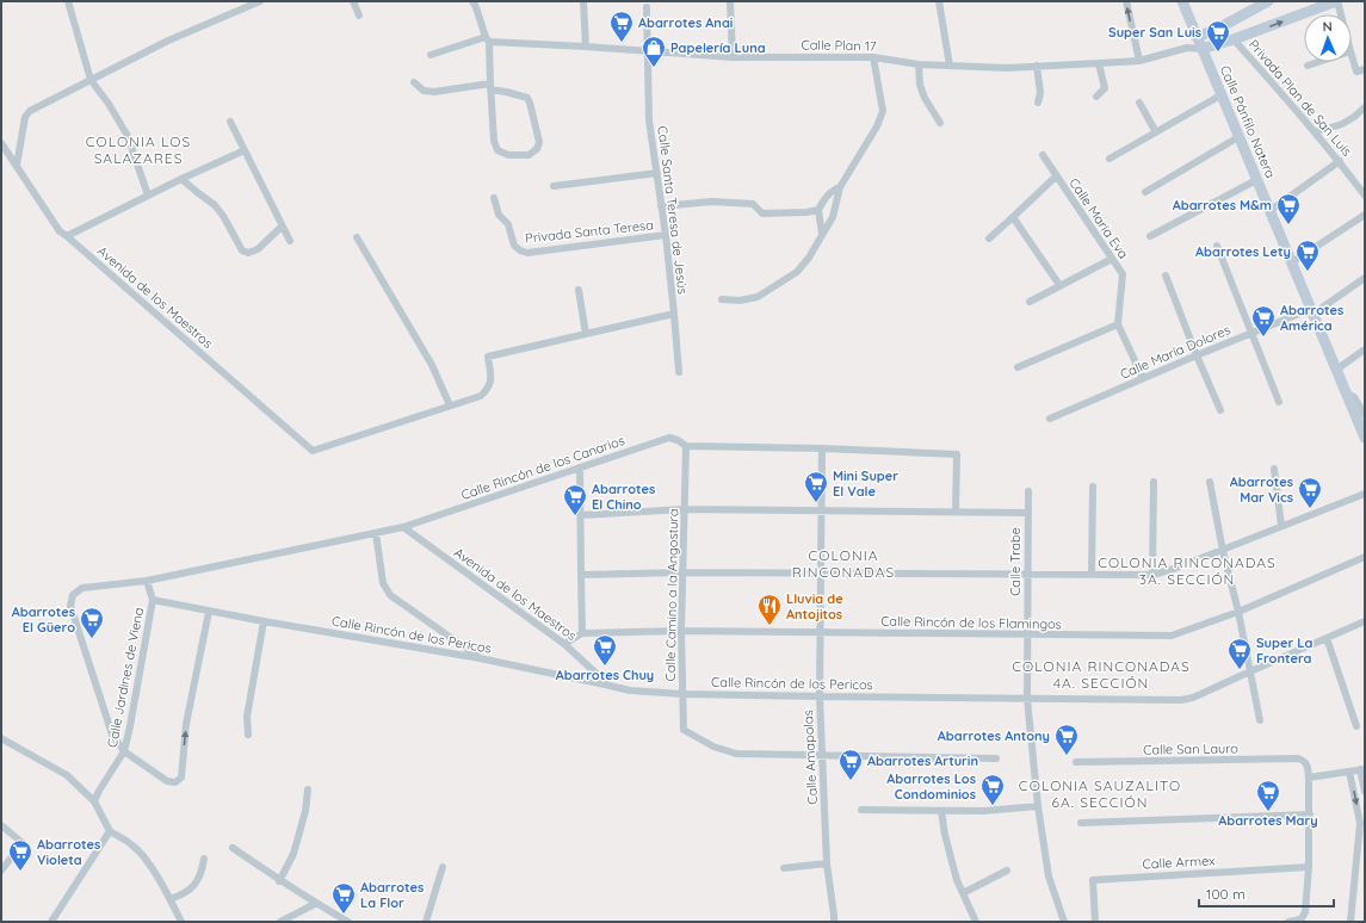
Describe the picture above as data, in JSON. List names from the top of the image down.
{
  "streets": {
    "main road": ["Calle Pánfilo Natera"],
    "street": [
      "Calle Plan 17",
      "Privada Plan de San Luis",
      "Calle Santa Teresa de Jesús",
      "Calle María Eva",
      "Privada Santa Teresa",
      "Avenida de los Maestros",
      "Calle María Dolores",
      "Calle Rincón de los Canarios",
      "Calle Trabe",
      "Calle Camino a la Angostura",
      "Calle Rincón de los Flamingos",
      "Calle Rincón de los Pericos",
      "Calle Jardines de Viena",
      "Calle San Lauro",
      "Calle Amapolas",
      "Calle Armex"
    ]
  },
  "crossings": [
    ["Calle Plan 17", "Calle Pánfilo Natera"],
    ["Calle Plan 17", "Calle Santa Teresa de Jesús"],
    ["Calle Pánfilo Natera", "Calle María Dolores"],
    ["Calle Santa Teresa de Jesús", "Privada Santa Teresa"],
    ["Avenida de los Maestros", "Calle Rincón de los Canarios"],
    ["Avenida de los Maestros", "Calle Rincón de los Pericos"],
    ["Calle Rincón de los Canarios", "Calle Camino a la Angostura"],
    ["Calle Rincón de los Canarios", "Calle Jardines de Viena"],
    ["Calle Rincón de los Canarios", "Calle Amapolas"],
    ["Calle Trabe", "Calle Rincón de los Flamingos"],
    ["Calle Trabe", "Calle Rincón de los Pericos"],
    ["Calle Camino a la Angostura", "Calle Rincón de los Flamingos"],
    ["Calle Camino a la Angostura", "Calle Rincón de los Pericos"],
    ["Calle Camino a la Angostura", "Calle Amapolas"],
    ["Calle Rincón de los Flamingos", "Calle Amapolas"],
    ["Calle Rincón de los Pericos", "Calle Jardines de Viena"],
    ["Calle Rincón de los Pericos", "Calle Amapolas"]
  ],
  "districts": [
    "COLONIA LOS SALAZARES",
    "COLONIA RINCONADAS",
    "COLONIA RINCONADAS 3A. SECCIÓN",
    "COLONIA RINCONADAS 4A. SECCIÓN",
    "COLONIA SAUZALITO 6A. SECCIÓN"
  ],
  "places": {
    "supermarket": [
      "Abarrotes Anai",
      "Super San Luis",
      "Abarrotes M&m",
      "Abarrotes Lety",
      "Abarrotes América",
      "Mini Super El Vale",
      "Abarrotes Mar Vics",
      "Abarrotes El Chino",
      "Abarrotes El Güero",
      "Abarrotes Chuy",
      "Super La Frontera",
      "Abarrotes Antony",
      "Abarrotes Arturin",
      "Abarrotes Los Condominios",
      "Abarrotes Mary",
      "Abarrotes Violeta",
      "Abarrotes La Flor"
    ],
    "shop": ["Papelería Luna"],
    "restaurant": ["Lluvia de Antojitos"]
  },
  "scale_bar": "100 m",
  "north": "top"
}
